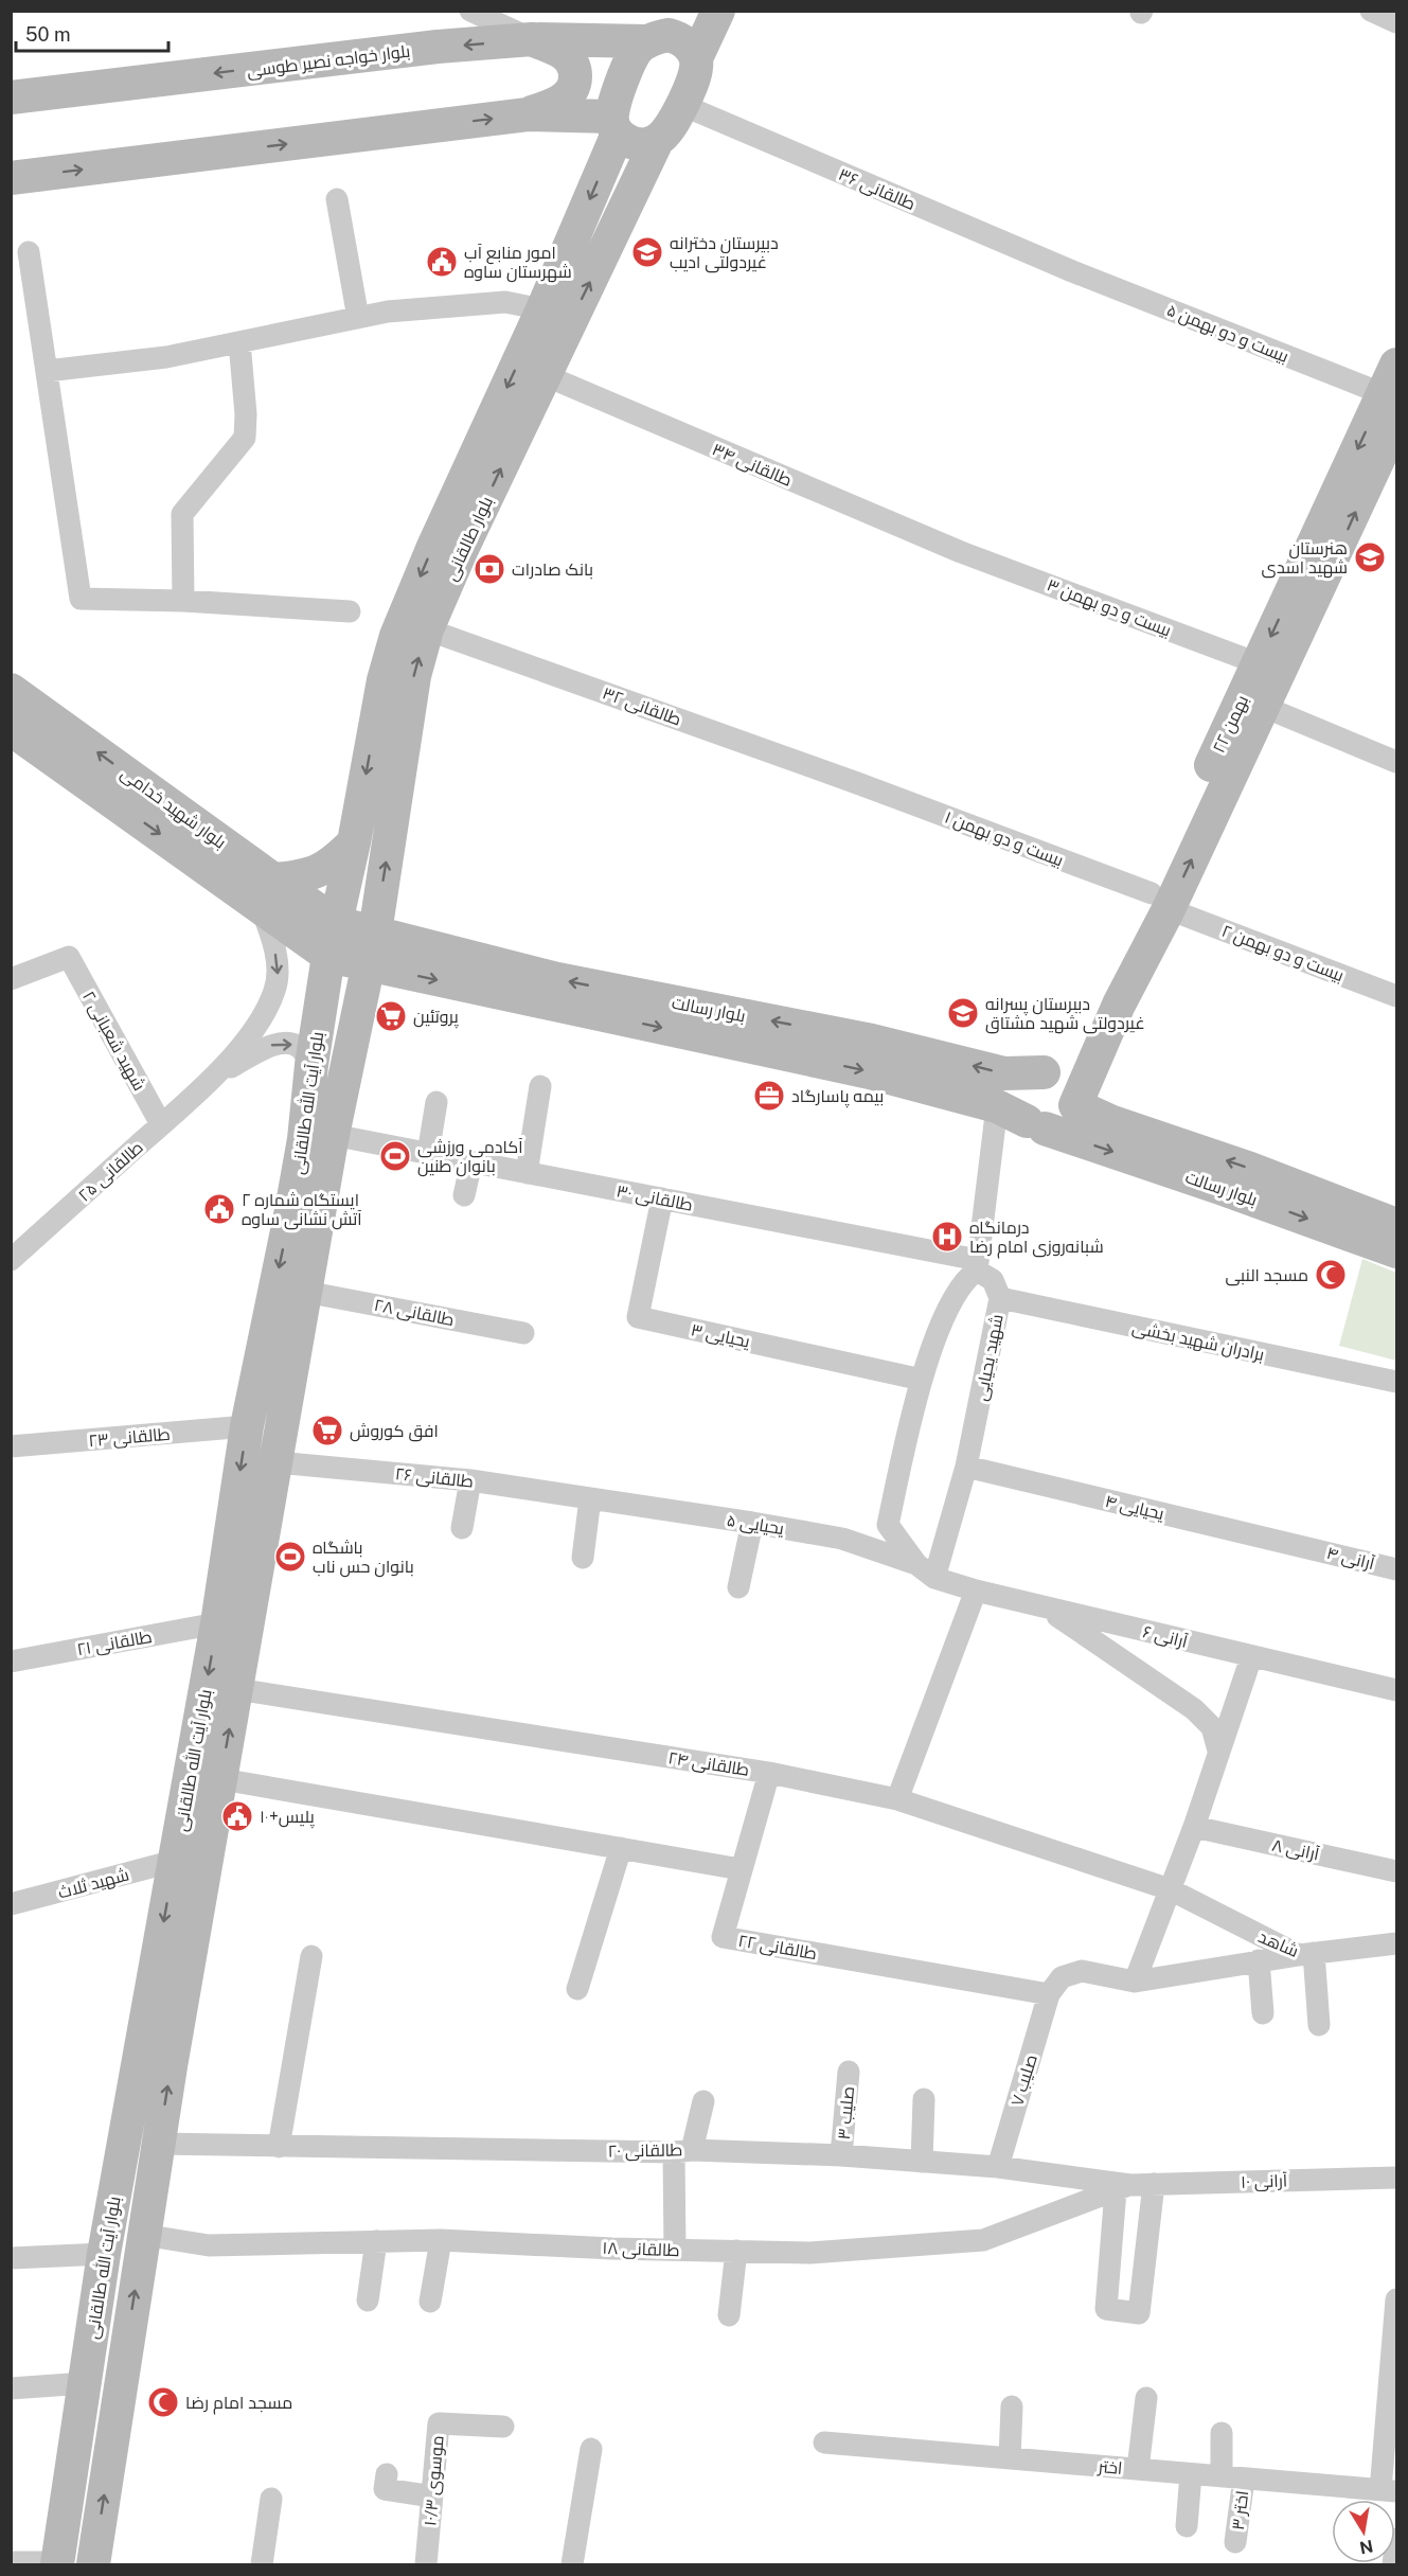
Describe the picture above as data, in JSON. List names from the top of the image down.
{
  "streets": {
    "main road": [
      "بلوار خواجه نصیر طوسی",
      "بلوار طالقانی",
      "۲۲ بهمن",
      "بلوار شهید خدامی",
      "بلوار رسالت",
      "بلوار آیت الله طالقانی"
    ],
    "street": [
      "طالقانی ۳۶",
      "بیست و دو بهمن ۵",
      "طالقانی ۳۴",
      "بیست و دو بهمن ۳",
      "طالقانی ۳۲",
      "بیست و دو بهمن ۱",
      "بیست و دو بهمن ۲",
      "شهید شعبانی ۲",
      "طالقانی ۲۵",
      "طالقانی ۳۰",
      "طالقانی ۲۸",
      "یحیایی ۳",
      "برادران شهید بخشی",
      "شهید یحیایی",
      "طالقانی ۲۳",
      "طالقانی ۲۶",
      "یحیایی ۴",
      "یحیایی ۵",
      "آرانی ۴",
      "آرانی ۶",
      "طالقانی ۲۱",
      "طالقانی ۲۴",
      "آرانی ۸",
      "شهید ثلاث",
      "شاهد",
      "طالقانی ۲۲",
      "صلیب ۷",
      "صلیب ۳",
      "طالقانی ۲۰",
      "آرانی ۱۰",
      "طالقانی ۱۸",
      "اختر",
      "موسوی ۱۰/۳",
      "اختر ۳"
    ]
  },
  "crossings": [
    ["بلوار خواجه نصیر طوسی", "بلوار طالقانی"],
    ["طالقانی ۳۶", "بیست و دو بهمن ۵"],
    ["طالقانی ۳۶", "بلوار طالقانی"],
    ["بیست و دو بهمن ۵", "۲۲ بهمن"],
    ["طالقانی ۳۴", "بلوار طالقانی"],
    ["طالقانی ۳۴", "بیست و دو بهمن ۳"],
    ["بلوار طالقانی", "طالقانی ۳۲"],
    ["بلوار طالقانی", "بلوار شهید خدامی"],
    ["بلوار طالقانی", "بلوار رسالت"],
    ["بلوار طالقانی", "بلوار آیت الله طالقانی"],
    ["بیست و دو بهمن ۳", "۲۲ بهمن"],
    ["طالقانی ۳۲", "بیست و دو بهمن ۱"],
    ["۲۲ بهمن", "بیست و دو بهمن ۱"],
    ["۲۲ بهمن", "بیست و دو بهمن ۲"],
    ["۲۲ بهمن", "بلوار رسالت"],
    ["بلوار شهید خدامی", "بلوار رسالت"],
    ["بلوار شهید خدامی", "بلوار آیت الله طالقانی"],
    ["بیست و دو بهمن ۱", "بیست و دو بهمن ۲"],
    ["بلوار رسالت", "بلوار آیت الله طالقانی"],
    ["شهید شعبانی ۲", "طالقانی ۲۵"],
    ["بلوار آیت الله طالقانی", "طالقانی ۳۰"],
    ["بلوار آیت الله طالقانی", "طالقانی ۲۸"],
    ["بلوار آیت الله طالقانی", "طالقانی ۲۳"],
    ["بلوار آیت الله طالقانی", "طالقانی ۲۶"],
    ["بلوار آیت الله طالقانی", "طالقانی ۲۱"],
    ["بلوار آیت الله طالقانی", "طالقانی ۲۴"],
    ["بلوار آیت الله طالقانی", "شهید ثلاث"],
    ["بلوار آیت الله طالقانی", "طالقانی ۲۰"],
    ["بلوار آیت الله طالقانی", "طالقانی ۱۸"],
    ["طالقانی ۳۰", "یحیایی ۳"],
    ["طالقانی ۳۰", "شهید یحیایی"],
    ["برادران شهید بخشی", "شهید یحیایی"],
    ["شهید یحیایی", "یحیایی ۴"],
    ["شهید یحیایی", "آرانی ۶"],
    ["طالقانی ۲۶", "یحیایی ۵"],
    ["یحیایی ۴", "آرانی ۴"],
    ["یحیایی ۵", "آرانی ۶"],
    ["طالقانی ۲۴", "شاهد"],
    ["طالقانی ۲۲", "صلیب ۷"],
    ["صلیب ۷", "طالقانی ۲۰"],
    ["صلیب ۳", "طالقانی ۲۰"],
    ["طالقانی ۲۰", "آرانی ۱۰"],
    ["طالقانی ۲۰", "طالقانی ۱۸"],
    ["آرانی ۱۰", "طالقانی ۱۸"],
    ["اختر", "اختر ۳"]
  ],
  "places": {
    "school or university": ["دبیرستان دخترانه غیردولتی ادیب", "هنرستان شهید اسدی", "دبیرستان پسرانه غیردولتی شهید مشتاق"],
    "public building": ["امور منابع آب شهرستان ساوه", "ایستگاه شماره ۲ آتش نشانی ساوه", "پلیس+۱۰"],
    "bank": ["بانک صادرات"],
    "supermarket": ["پروتئین", "افق کوروش"],
    "office": ["بیمه پاسارگاد"],
    "sports": ["آکادمی ورزشی بانوان طنین", "باشگاه بانوان حس ناب"],
    "hospital": ["درمانگاه شبانه‌روزی امام رضا"],
    "mosque": ["مسجد النبی", "مسجد امام رضا"]
  },
  "scale_bar": "50 m",
  "north": "bottom"
}
